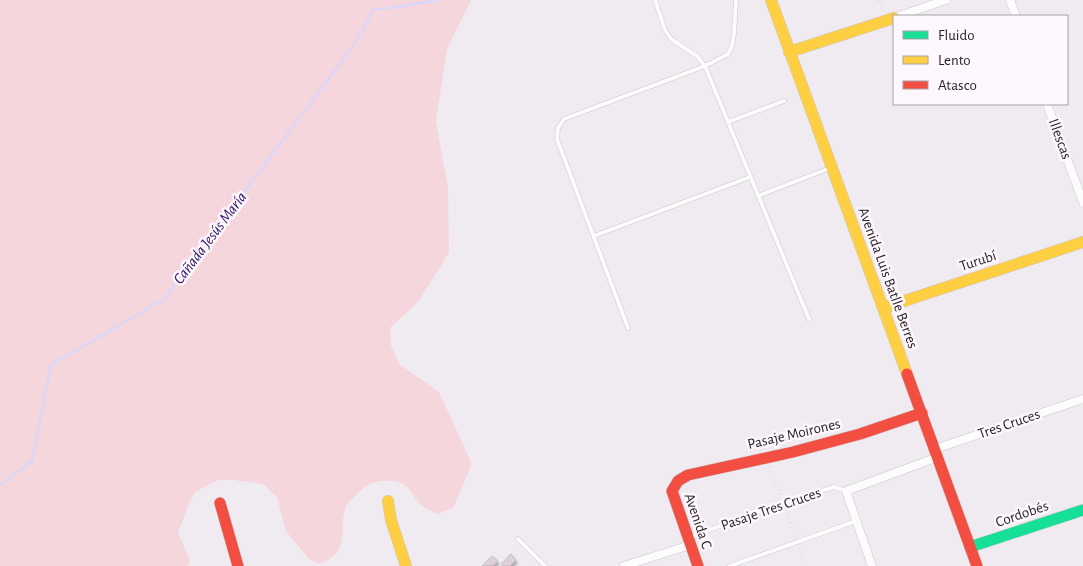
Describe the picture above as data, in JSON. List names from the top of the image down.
{
  "streets": {
    "street": [
      "Illescas",
      "Turubí",
      "Avenida Luis Batlle Berres",
      "Tres Cruces",
      "Pasaje Moirones",
      "Pasaje Tres Cruces",
      "Cordobés",
      "Avenida C"
    ]
  },
  "crossings": [
    ["Turubí", "Avenida Luis Batlle Berres"],
    ["Avenida Luis Batlle Berres", "Tres Cruces"],
    ["Avenida Luis Batlle Berres", "Pasaje Moirones"],
    ["Avenida Luis Batlle Berres", "Pasaje Tres Cruces"],
    ["Avenida Luis Batlle Berres", "Cordobés"],
    ["Tres Cruces", "Pasaje Tres Cruces"],
    ["Pasaje Moirones", "Avenida C"],
    ["Pasaje Tres Cruces", "Avenida C"]
  ],
  "water": ["Cañada Jesús María"],
  "legend": ["Fluido", "Lento", "Atasco"]
}
